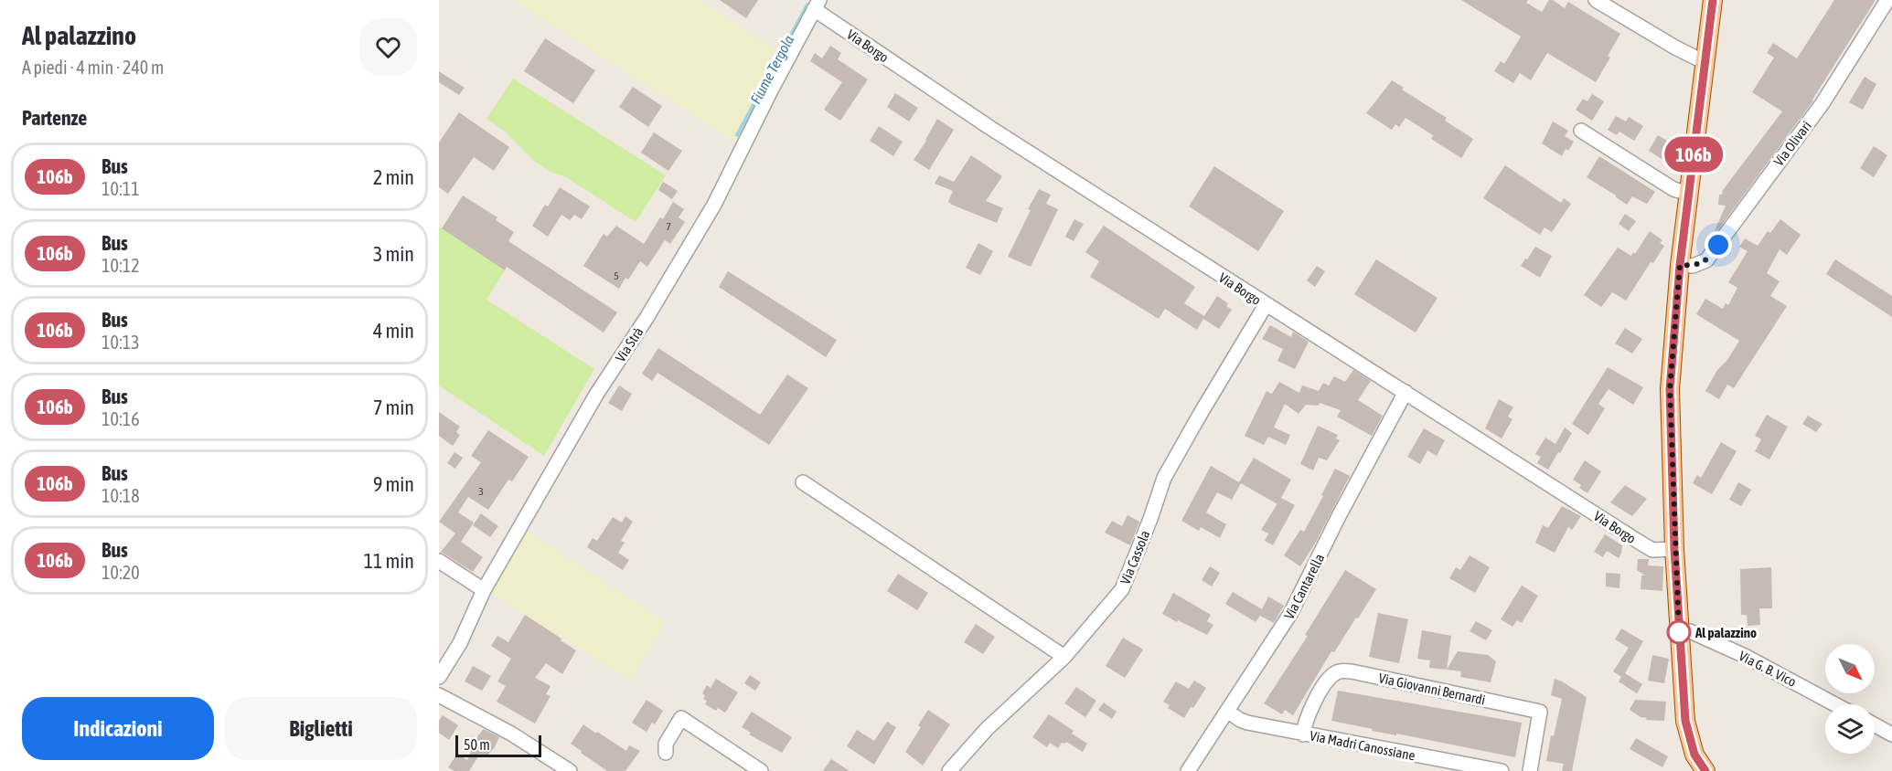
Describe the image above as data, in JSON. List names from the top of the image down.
{
  "streets": {
    "street": [
      "Via Borgo",
      "Via Olivari",
      "Via Strà",
      "Via Cassola",
      "Via Cantarella",
      "Via G. B. Vico",
      "Via Giovanni Bernardi",
      "Via Madri Canossiane"
    ]
  },
  "crossings": [
    ["Via Borgo", "Via Strà"],
    ["Via Borgo", "Via Cassola"],
    ["Via Borgo", "Via Cantarella"],
    ["Via Cantarella", "Via Madri Canossiane"],
    ["Via Giovanni Bernardi", "Via Madri Canossiane"]
  ],
  "water": ["Fiume Tergola"],
  "places": ["Al palazzino"],
  "lines": ["bus line 106b"],
  "house_numbers": ["7", "5", "3"],
  "scale_bar": "50 m",
  "north": "bottom right",
  "page": {
    "heading": [
      ["Al palazzino", "A piedi · 4 min · 240 m"],
      "Partenze"
    ],
    "on_map": "106b",
    "list": [
      {
        "mark": "106b",
        "name": "Bus",
        "note": "10:11",
        "value": "2 min"
      },
      {
        "mark": "106b",
        "name": "Bus",
        "note": "10:12",
        "value": "3 min"
      },
      {
        "mark": "106b",
        "name": "Bus",
        "note": "10:13",
        "value": "4 min"
      },
      {
        "mark": "106b",
        "name": "Bus",
        "note": "10:16",
        "value": "7 min"
      },
      {
        "mark": "106b",
        "name": "Bus",
        "note": "10:18",
        "value": "9 min"
      },
      {
        "mark": "106b",
        "name": "Bus",
        "note": "10:20",
        "value": "11 min"
      }
    ],
    "buttons": ["Indicazioni", "Biglietti"],
    "scale": "50 m"
  }
}
